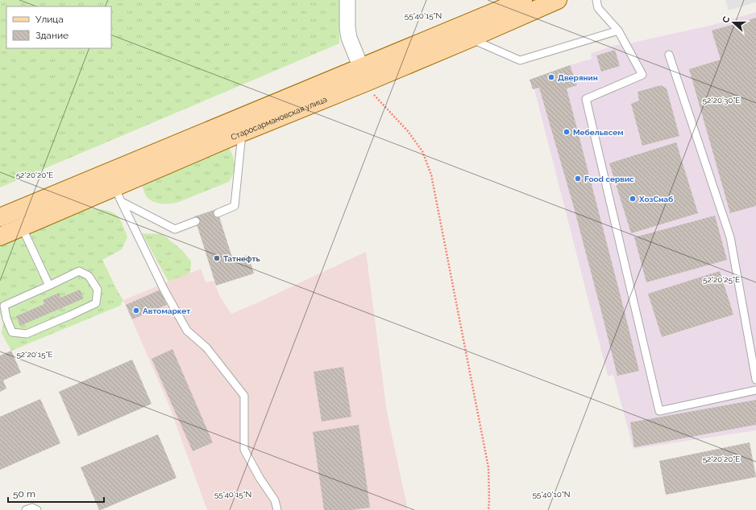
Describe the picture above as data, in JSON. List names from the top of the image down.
{
  "streets": {
    "main road": ["Старосармановская улица"]
  },
  "places": [
    "Дверянин",
    "Мебельвсем",
    "Food сервис",
    "ХозCнаб",
    "Татнефть",
    "Автомаркет"
  ],
  "legend": ["Улица", "Здание"],
  "scale_bar": "50 m",
  "north": "left",
  "coordinates": [
    "55°40'15\"N",
    "52°20'30\"E",
    "52°20'20\"E",
    "52°20'25\"E",
    "52°20'15\"E",
    "55°40'10\"N"
  ]
}
